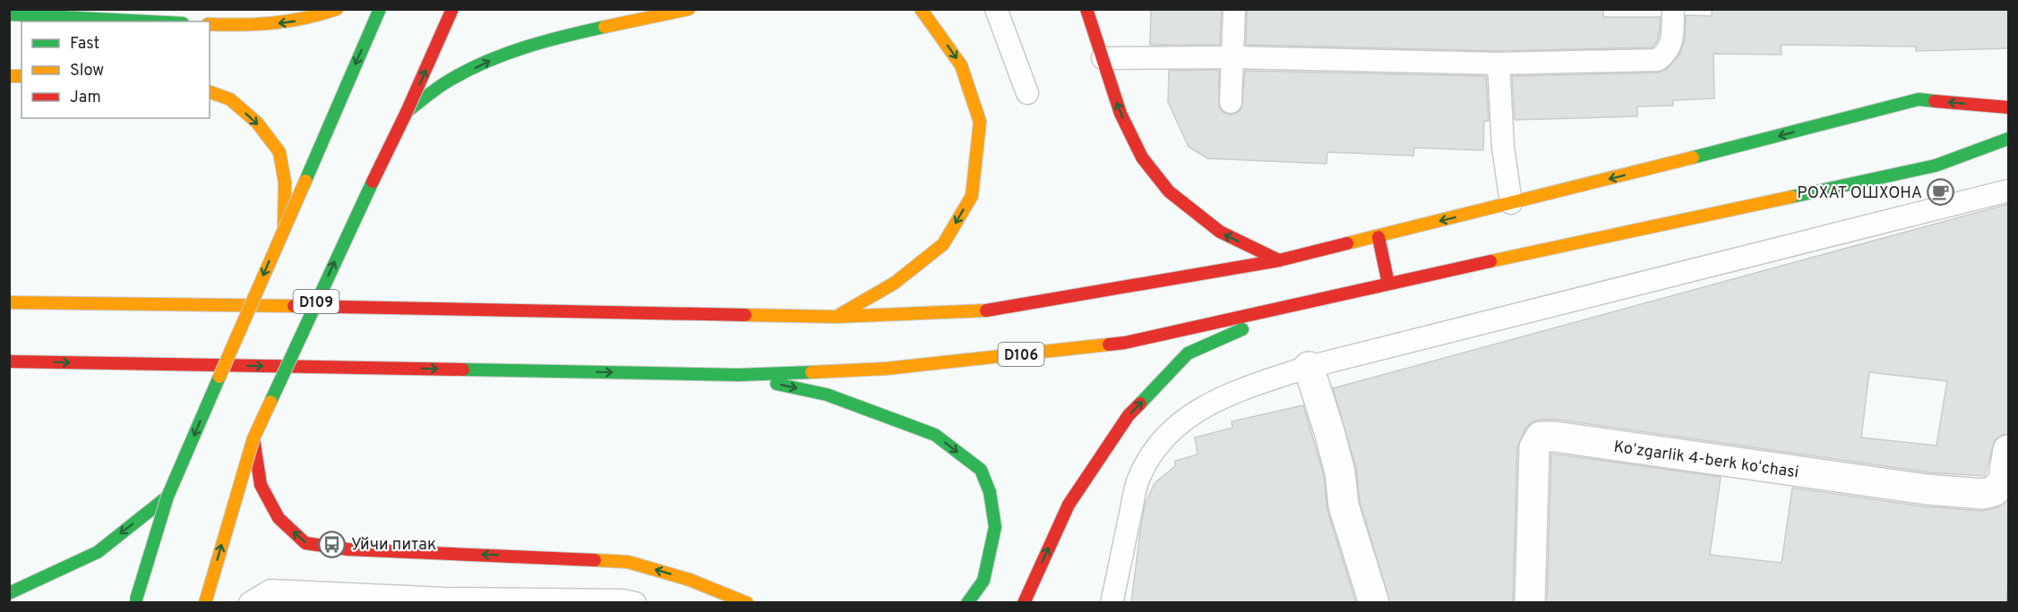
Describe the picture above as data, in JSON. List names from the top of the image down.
{
  "streets": {
    "main road": ["D109", "D106"],
    "street": ["Koʻzgarlik 4-berk koʻchasi"]
  },
  "places": {
    "cafe": ["РОХАТ ОШХОНА"],
    "bus stop": ["Уйчи питак"]
  },
  "legend": ["Fast", "Slow", "Jam"]
}
